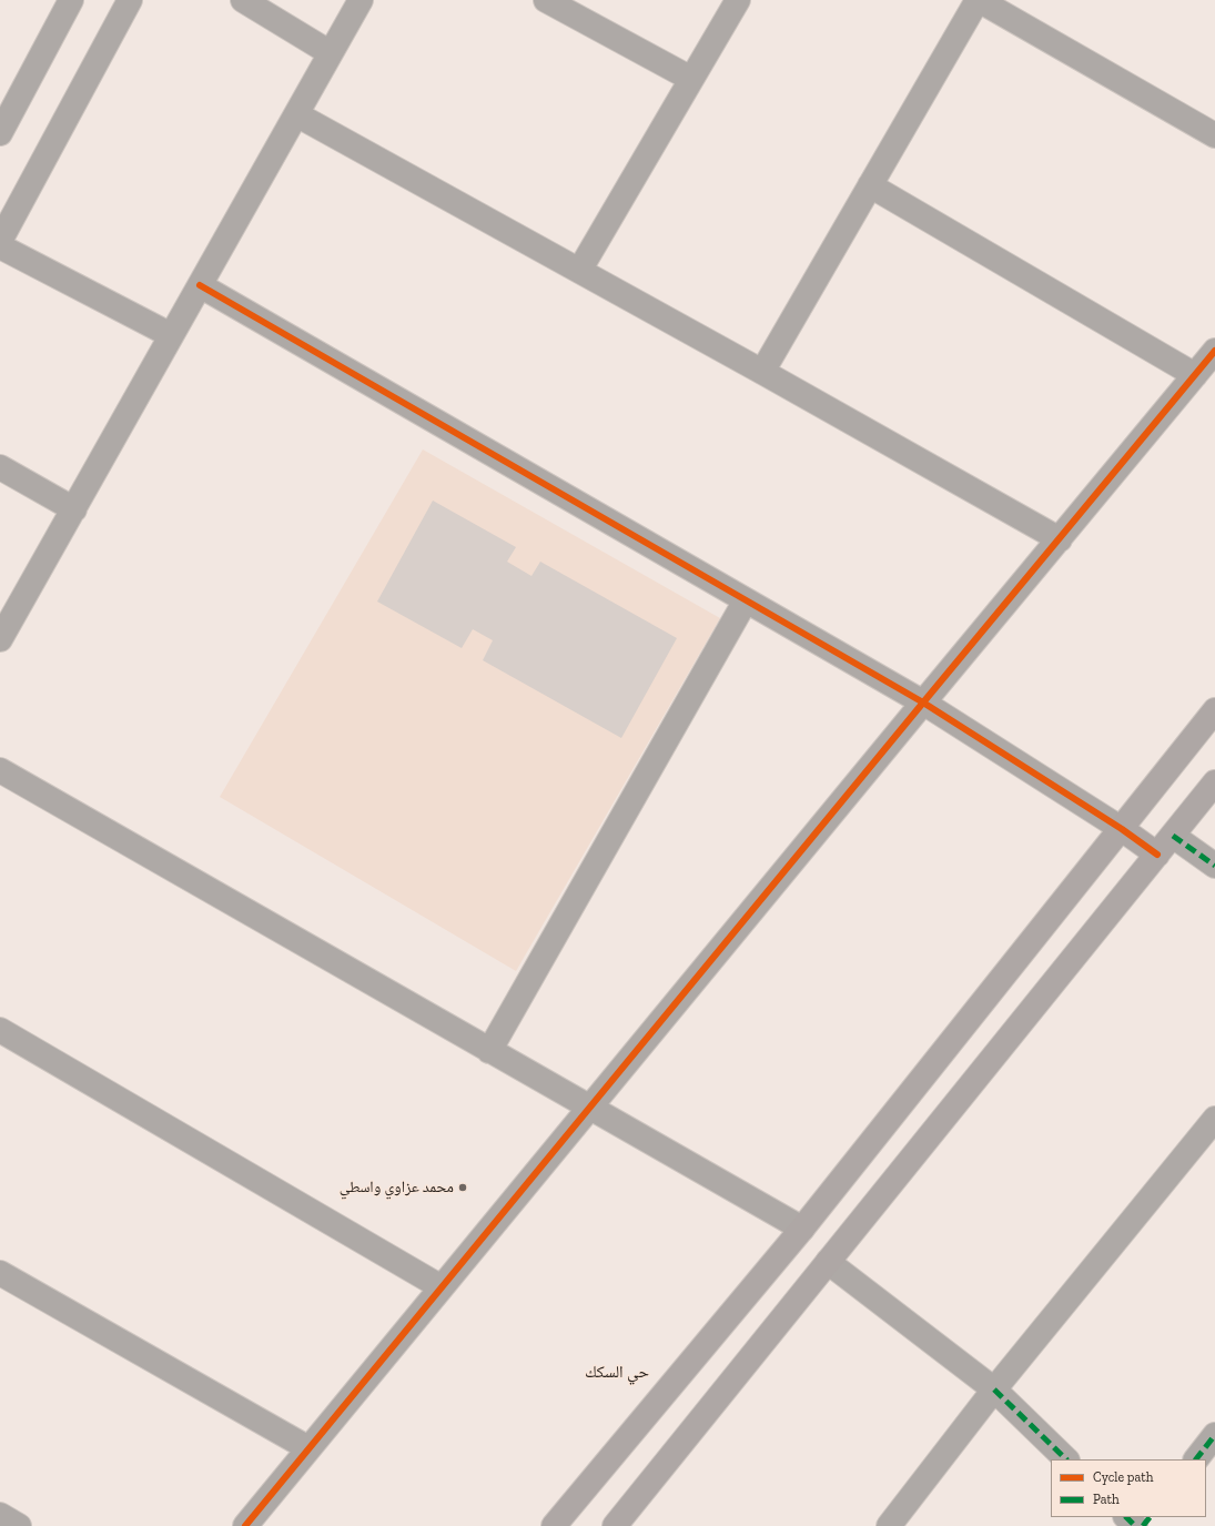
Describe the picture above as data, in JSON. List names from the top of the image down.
{
  "districts": ["حي السكك"],
  "places": ["محمد عزاوي واسطي"],
  "legend": ["Cycle path", "Path"]
}
